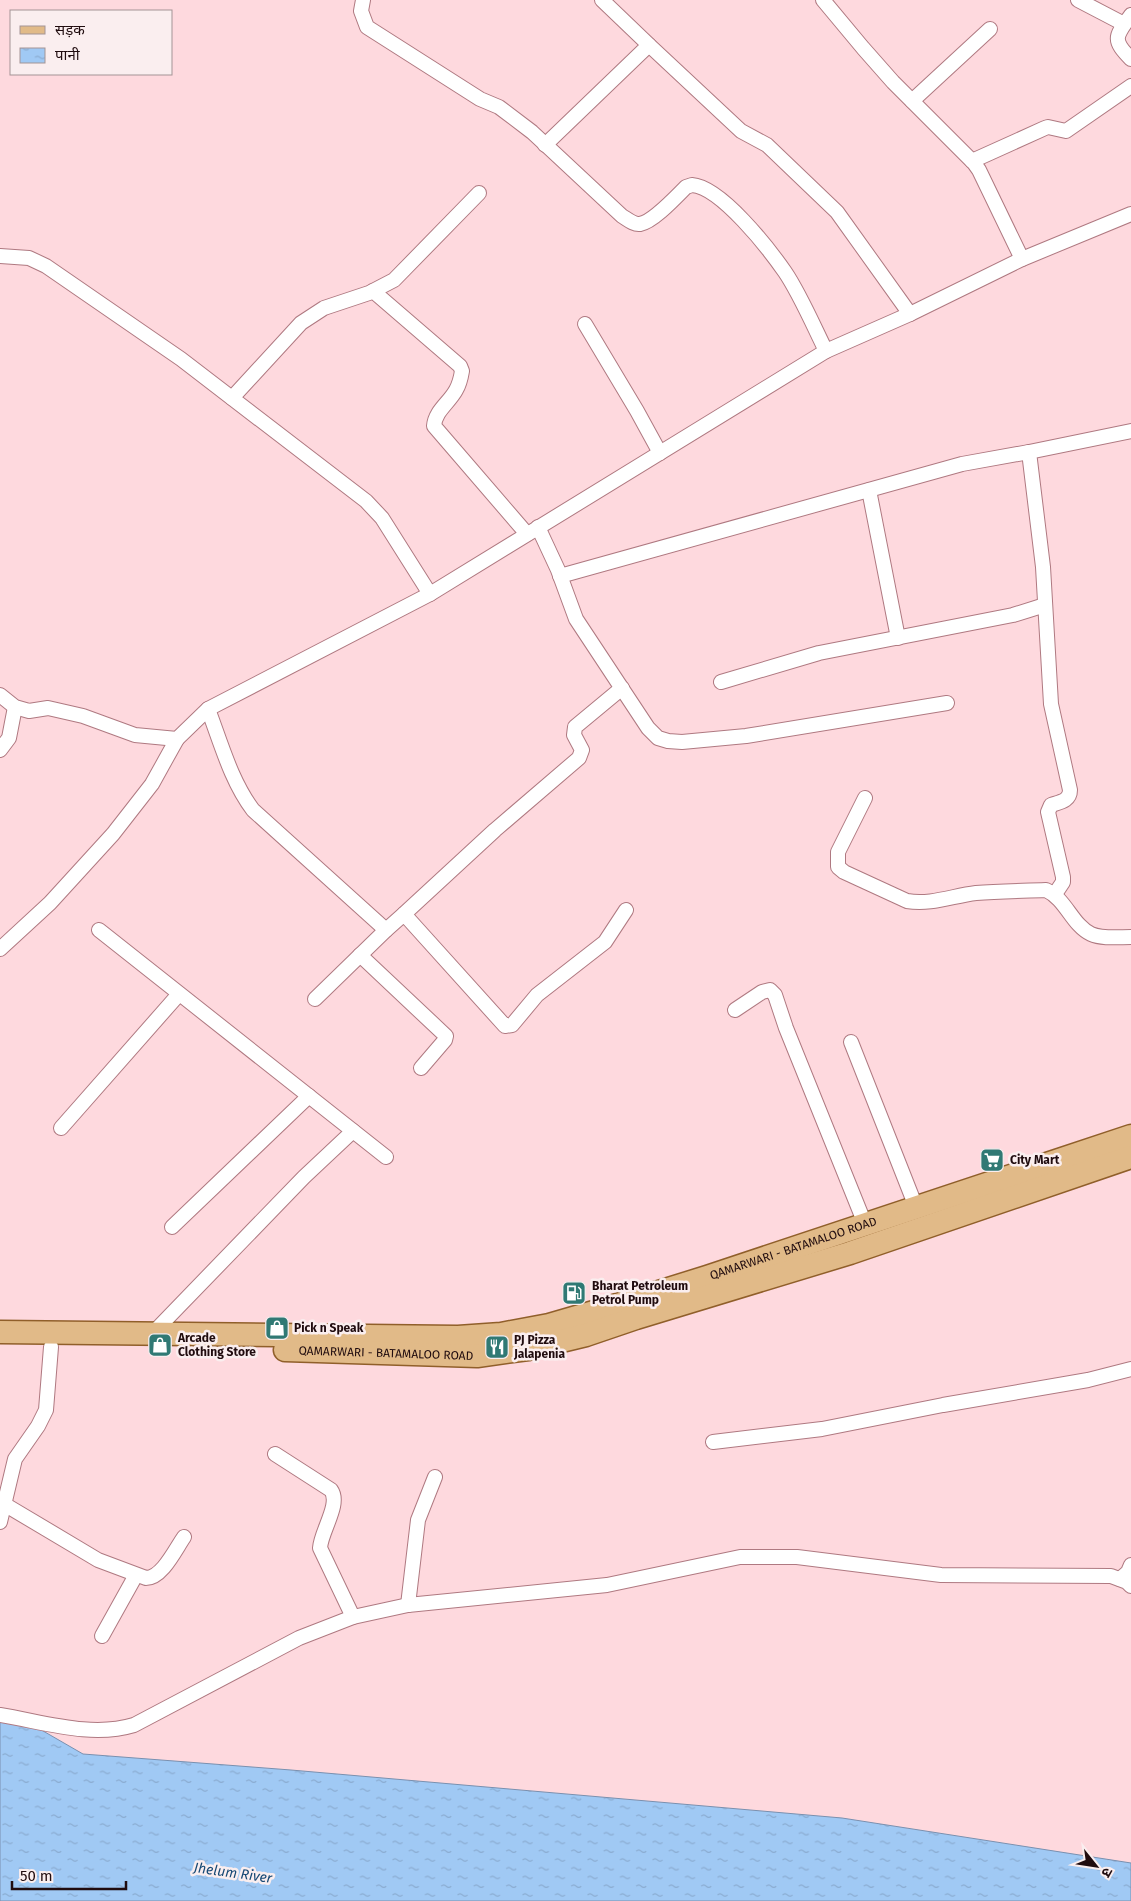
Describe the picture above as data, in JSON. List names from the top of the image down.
{
  "streets": {
    "main road": ["QAMARWARI - BATAMALOO ROAD"]
  },
  "water": ["Jhelum River"],
  "places": {
    "supermarket": ["City Mart"],
    "fuel station": ["Bharat Petroleum Petrol Pump"],
    "shop": ["Pick n Speak", "Arcade Clothing Store"],
    "restaurant": ["PJ Pizza Jalapenia"]
  },
  "legend": ["सड़क", "पानी"],
  "scale_bar": "50 m",
  "north": "bottom right"
}
